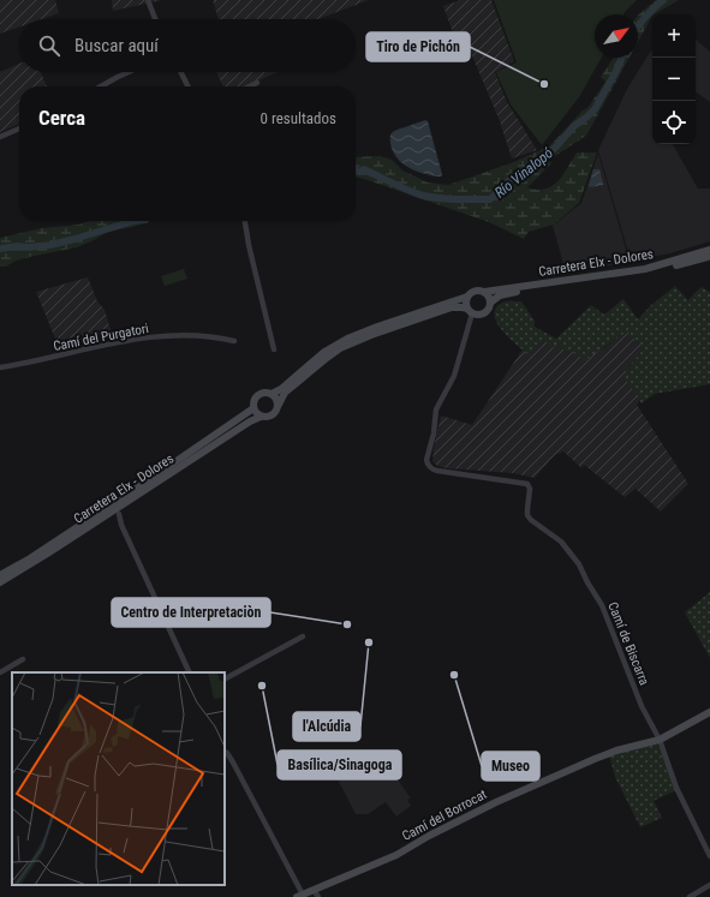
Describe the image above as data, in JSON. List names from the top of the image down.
{
  "streets": {
    "main road": ["Carretera Elx - Dolores", "Camí del Borrocat"],
    "street": ["Camí del Purgatori", "Camí de Biscarra"]
  },
  "crossings": [
    ["Carretera Elx - Dolores", "Camí de Biscarra"],
    ["Camí de Biscarra", "Camí del Borrocat"]
  ],
  "water": ["Río Vinalopó"],
  "places": [
    "Tiro de Pichón",
    "Centro de Interpretaciòn",
    "l'Alcúdia",
    "Museo",
    "Basílica/Sinagoga"
  ],
  "north": "top right",
  "page": {
    "map_buttons": ["+", "−"],
    "search": "Buscar aquí",
    "heading": ["Cerca", "0 resultados"]
  }
}
